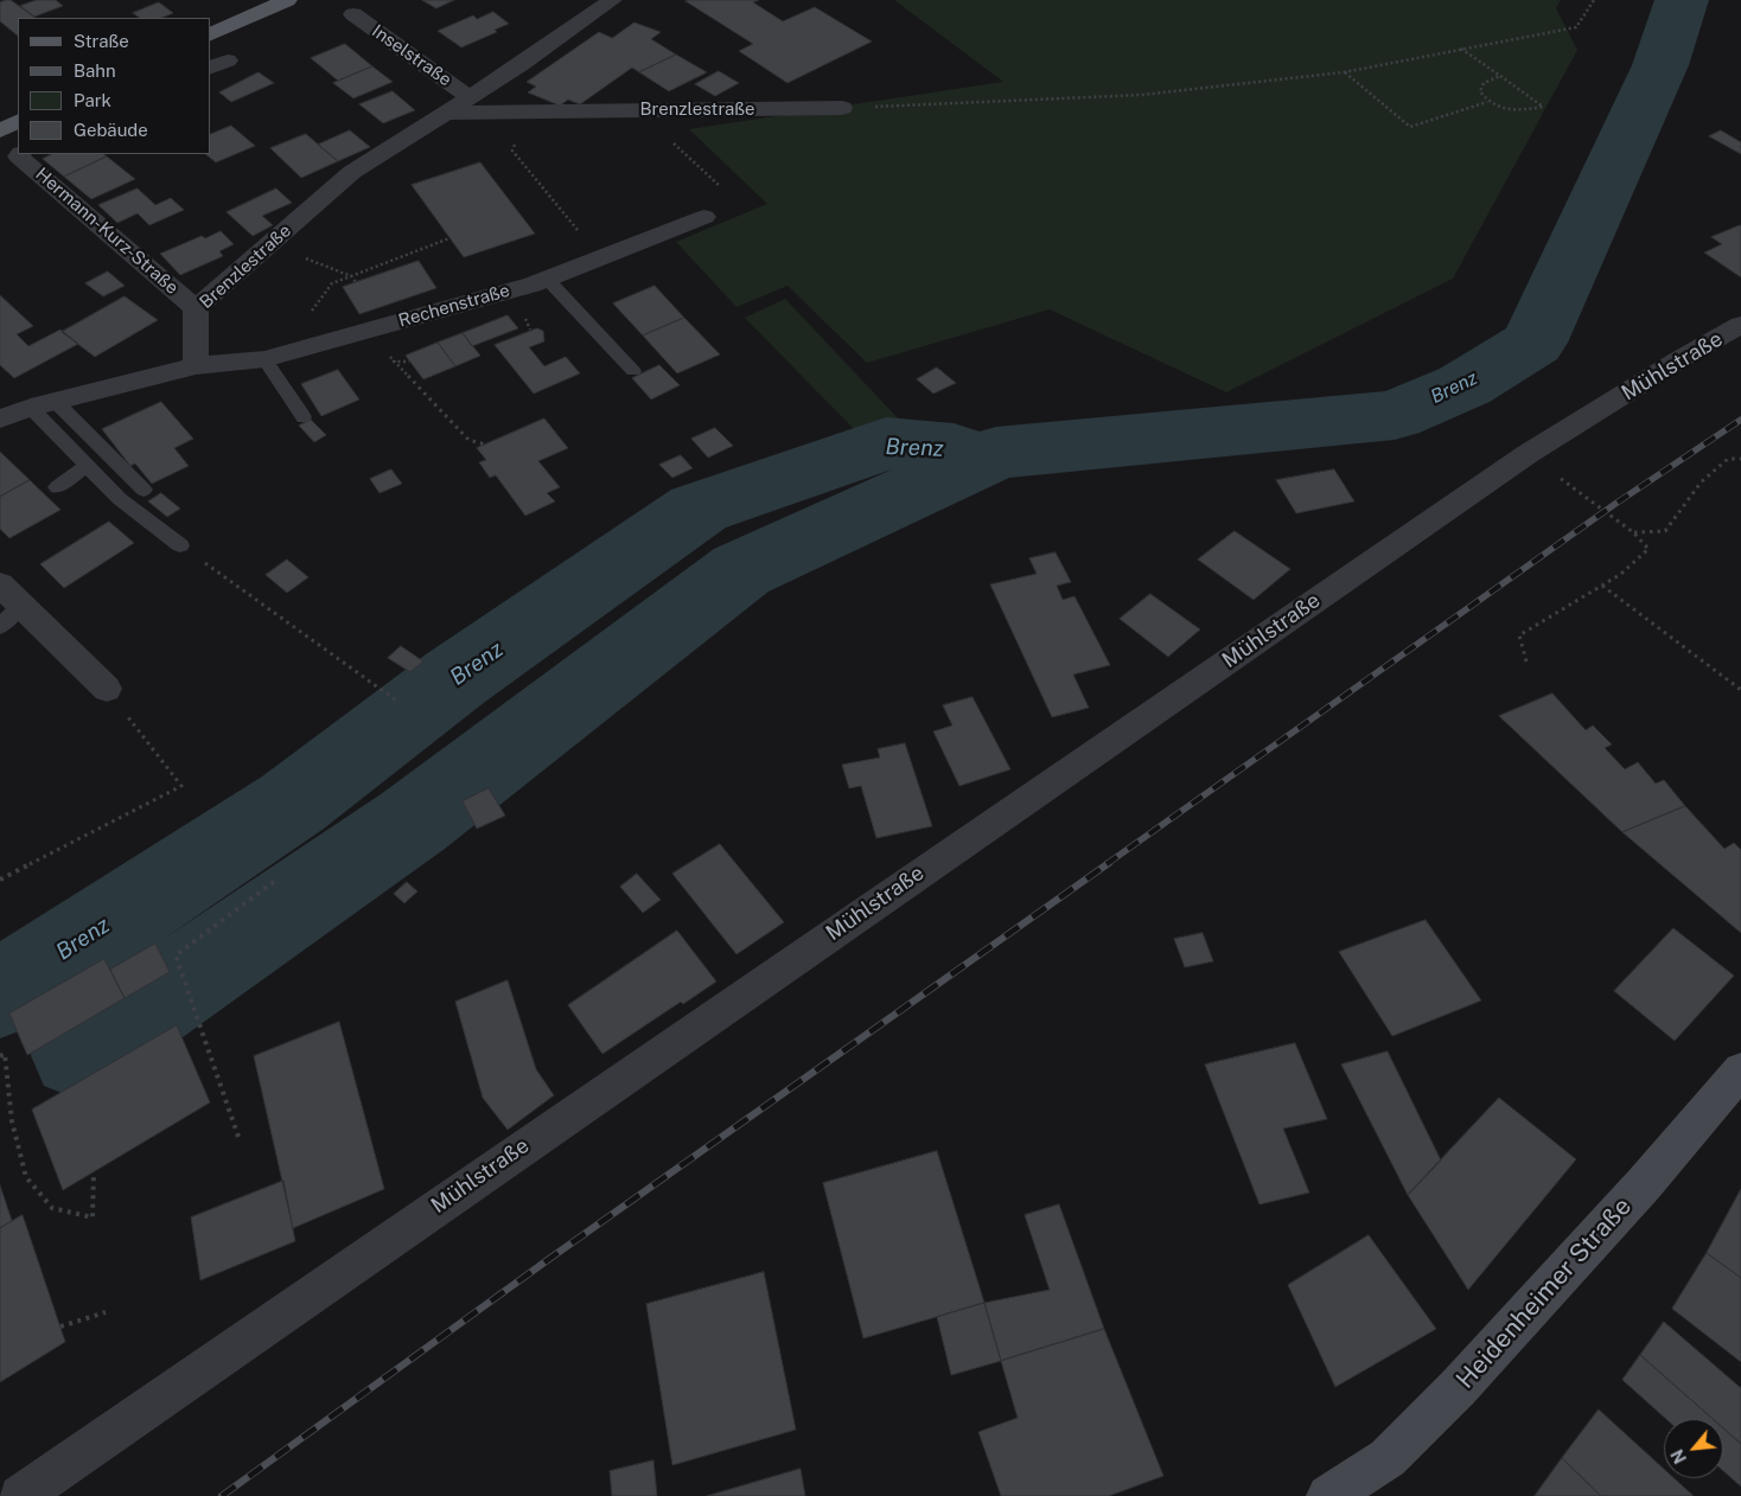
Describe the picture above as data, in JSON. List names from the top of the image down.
{
  "streets": {
    "street": [
      "Inselstraße",
      "Brenzlestraße",
      "Hermann-Kurz-Straße",
      "Rechenstraße",
      "Mühlstraße",
      "Heidenheimer Straße"
    ]
  },
  "crossings": [
    ["Inselstraße", "Brenzlestraße"],
    ["Brenzlestraße", "Hermann-Kurz-Straße"],
    ["Brenzlestraße", "Rechenstraße"]
  ],
  "water": ["Brenz"],
  "legend": [
    "Straße",
    "Bahn",
    "Park",
    "Gebäude"
  ],
  "north": "bottom left"
}
